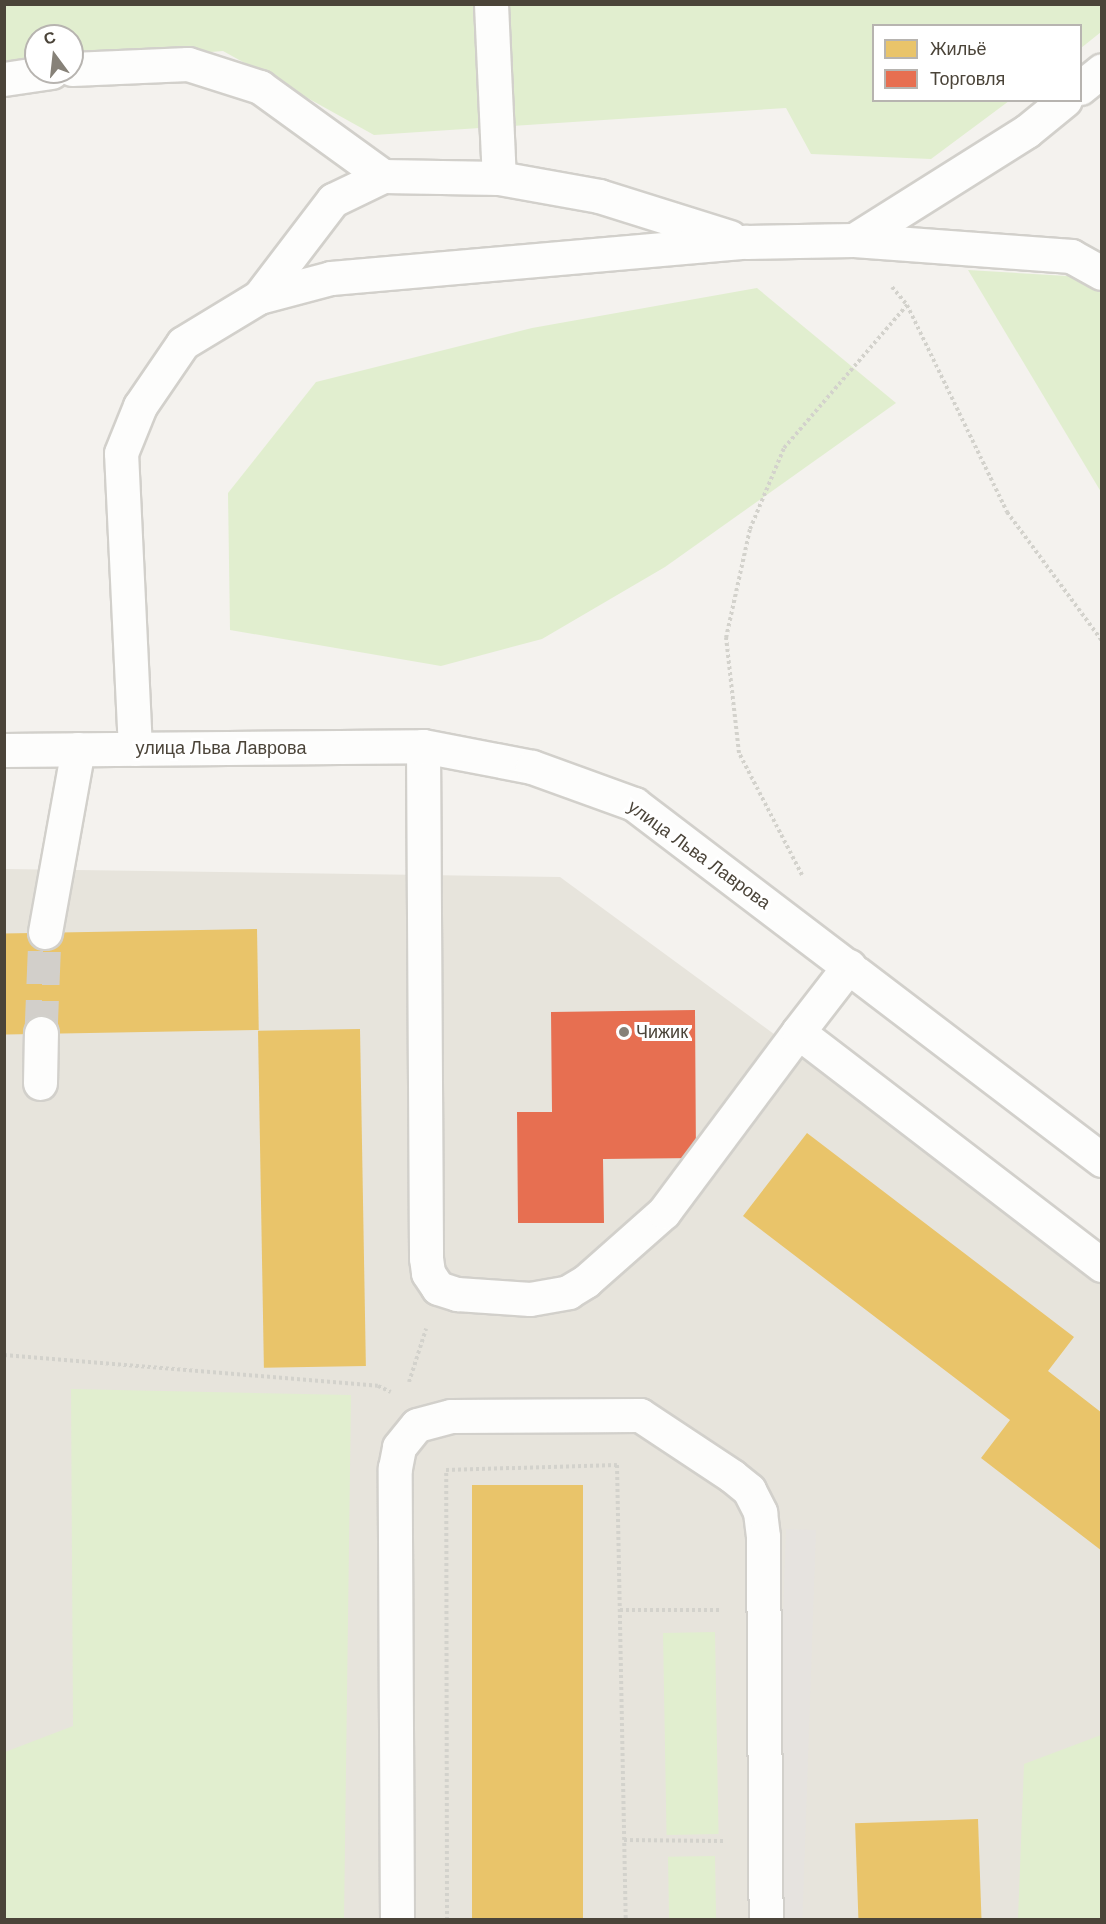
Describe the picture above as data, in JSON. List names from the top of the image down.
{
  "streets": {
    "street": ["улица Льва Лаврова"]
  },
  "places": ["Чижик"],
  "legend": ["Жильё", "Торговля"],
  "north": "top"
}
